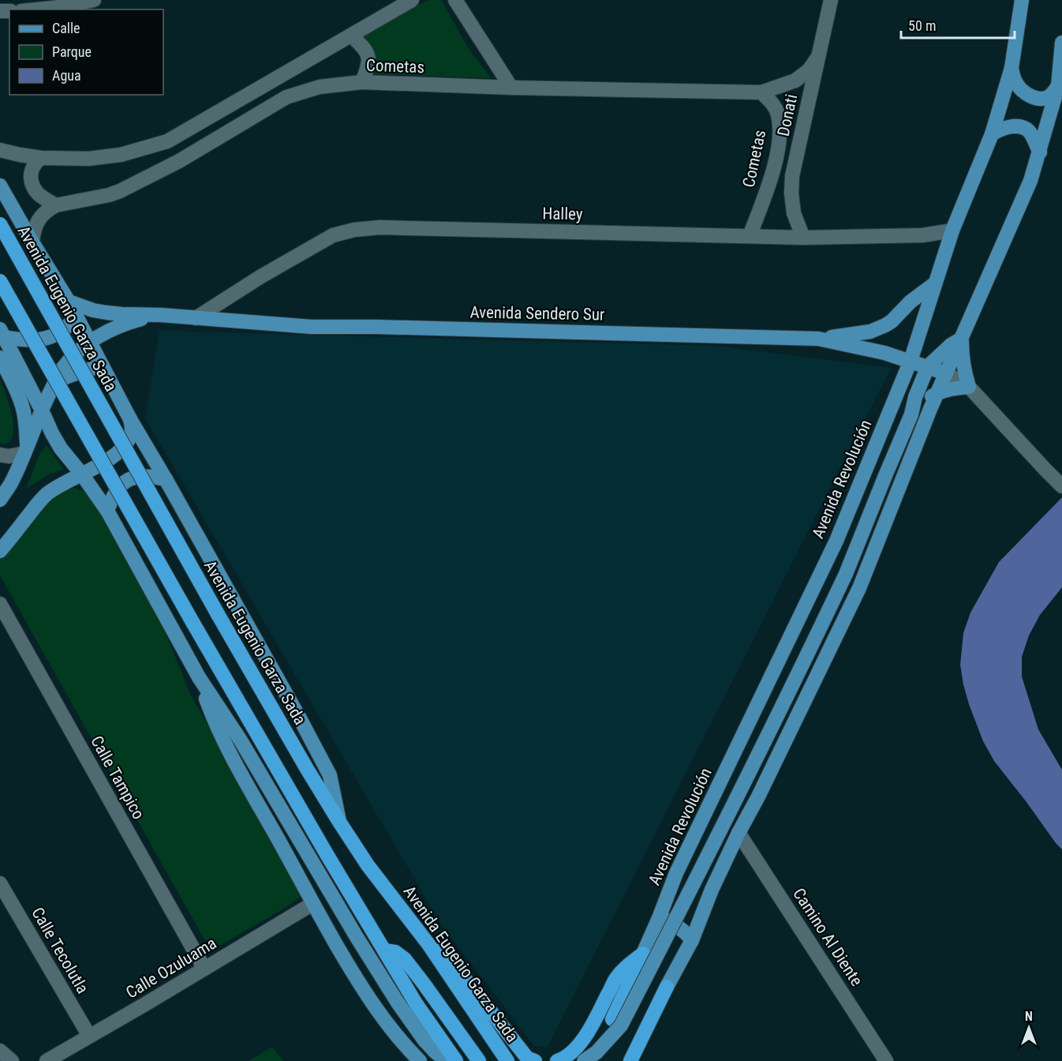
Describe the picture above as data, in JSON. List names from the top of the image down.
{
  "streets": {
    "highway": ["Avenida Eugenio Garza Sada"],
    "main road": ["Avenida Sendero Sur", "Avenida Revolución"],
    "street": [
      "Cometas",
      "Donati",
      "Halley",
      "Calle Tampico",
      "Camino Al Diente",
      "Calle Tecolutla",
      "Calle Ozuluama"
    ]
  },
  "crossings": [
    ["Cometas", "Donati"],
    ["Cometas", "Halley"],
    ["Donati", "Halley"],
    ["Halley", "Avenida Sendero Sur"],
    ["Halley", "Avenida Revolución"],
    ["Avenida Sendero Sur", "Avenida Revolución"],
    ["Calle Tampico", "Calle Ozuluama"],
    ["Calle Tecolutla", "Calle Ozuluama"]
  ],
  "legend": ["Calle", "Parque", "Agua"],
  "scale_bar": "50 m",
  "north": "top"
}
